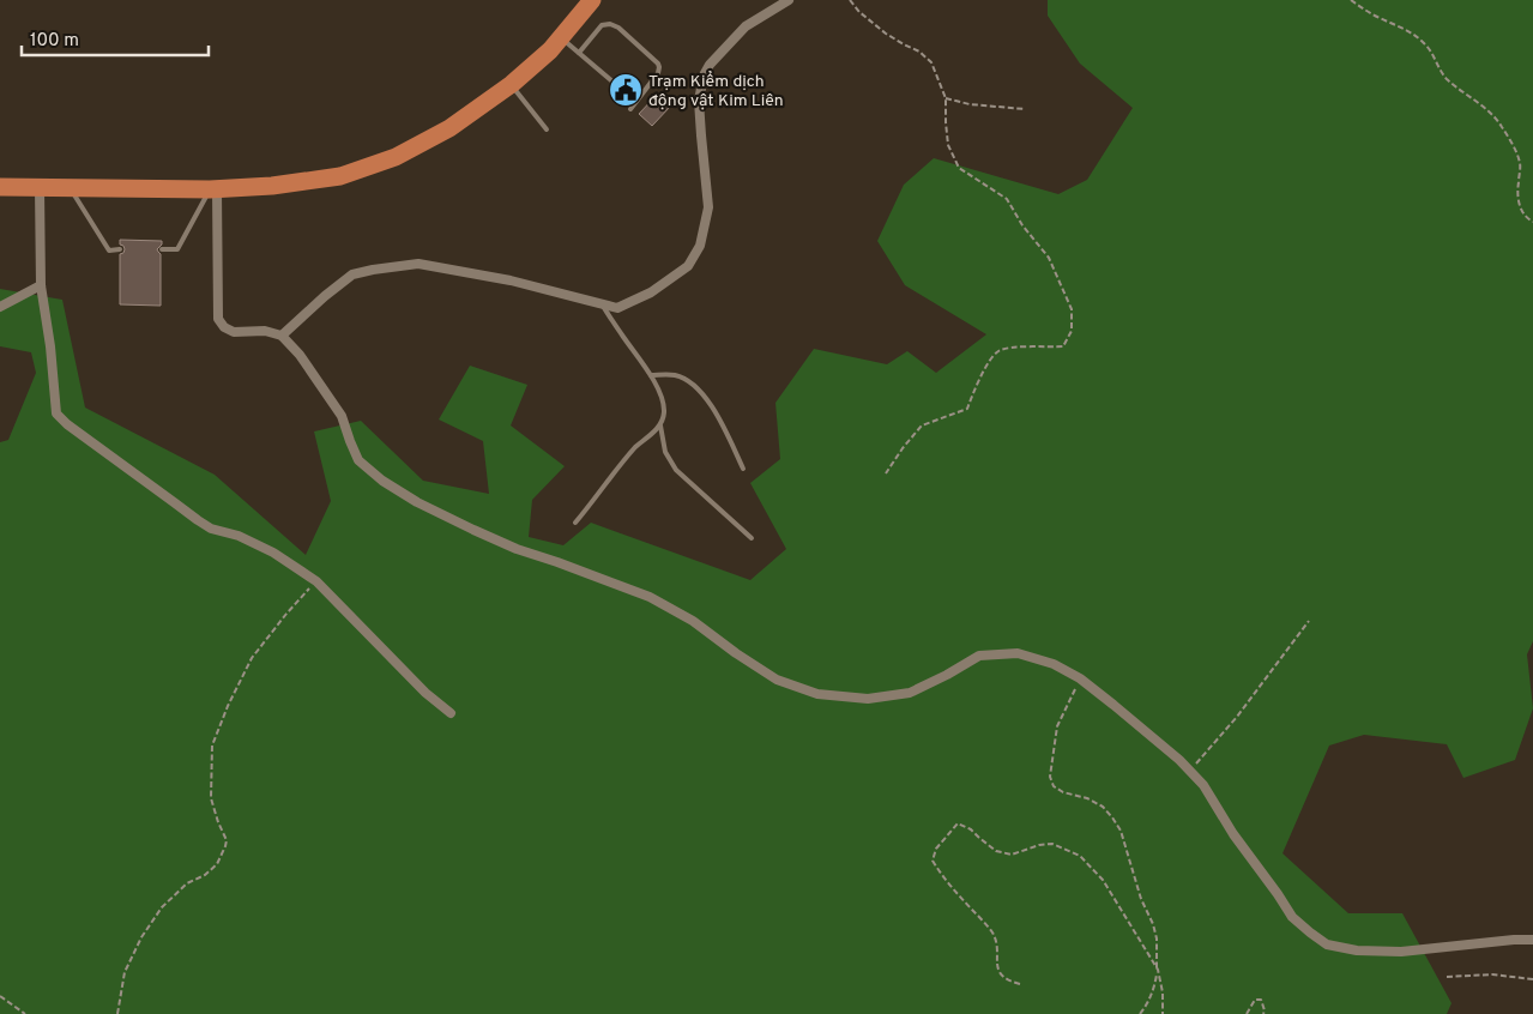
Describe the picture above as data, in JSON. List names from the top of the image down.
{
  "places": {
    "public building": ["Trạm Kiểm dịch động vật Kim Liên"]
  },
  "scale_bar": "100 m"
}
